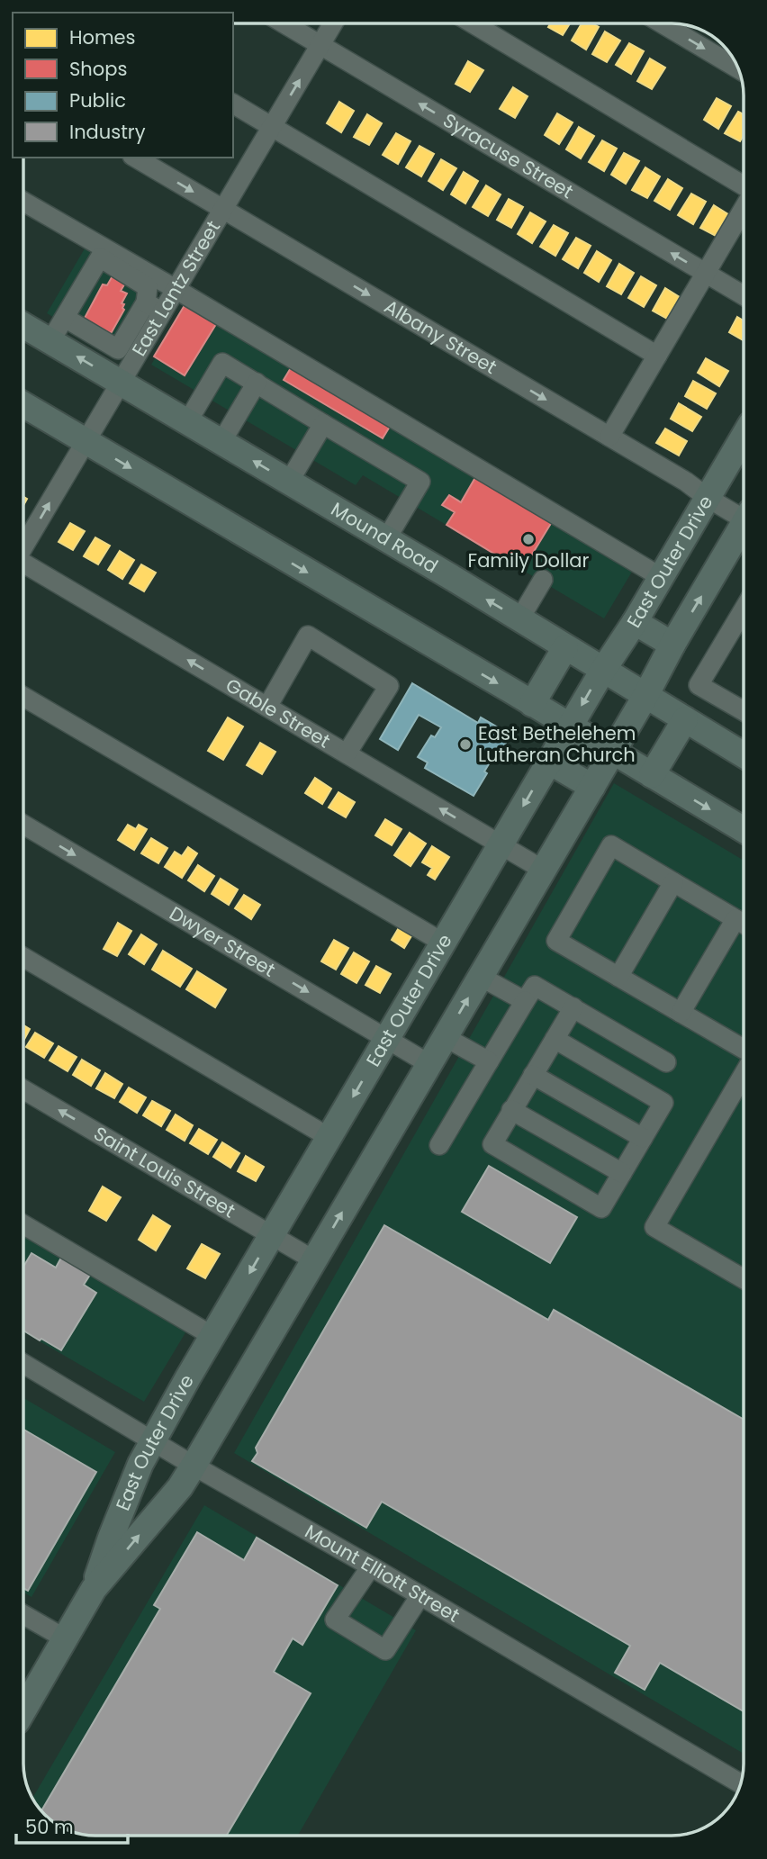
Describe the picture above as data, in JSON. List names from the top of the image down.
{
  "streets": {
    "main road": ["Mound Road", "East Outer Drive"],
    "street": [
      "Syracuse Street",
      "East Lantz Street",
      "Albany Street",
      "Gable Street",
      "Dwyer Street",
      "Saint Louis Street",
      "Mount Elliott Street"
    ]
  },
  "crossings": [
    ["Syracuse Street", "East Lantz Street"],
    ["East Lantz Street", "Albany Street"],
    ["East Lantz Street", "Mound Road"],
    ["Albany Street", "East Outer Drive"],
    ["Mound Road", "East Outer Drive"],
    ["East Outer Drive", "Gable Street"],
    ["East Outer Drive", "Dwyer Street"],
    ["East Outer Drive", "Saint Louis Street"],
    ["East Outer Drive", "Mount Elliott Street"]
  ],
  "one_way": ["East Lantz Street"],
  "places": ["Family Dollar", "East Bethelehem Lutheran Church"],
  "legend": [
    "Homes",
    "Shops",
    "Public",
    "Industry"
  ],
  "scale_bar": "50 m"
}
